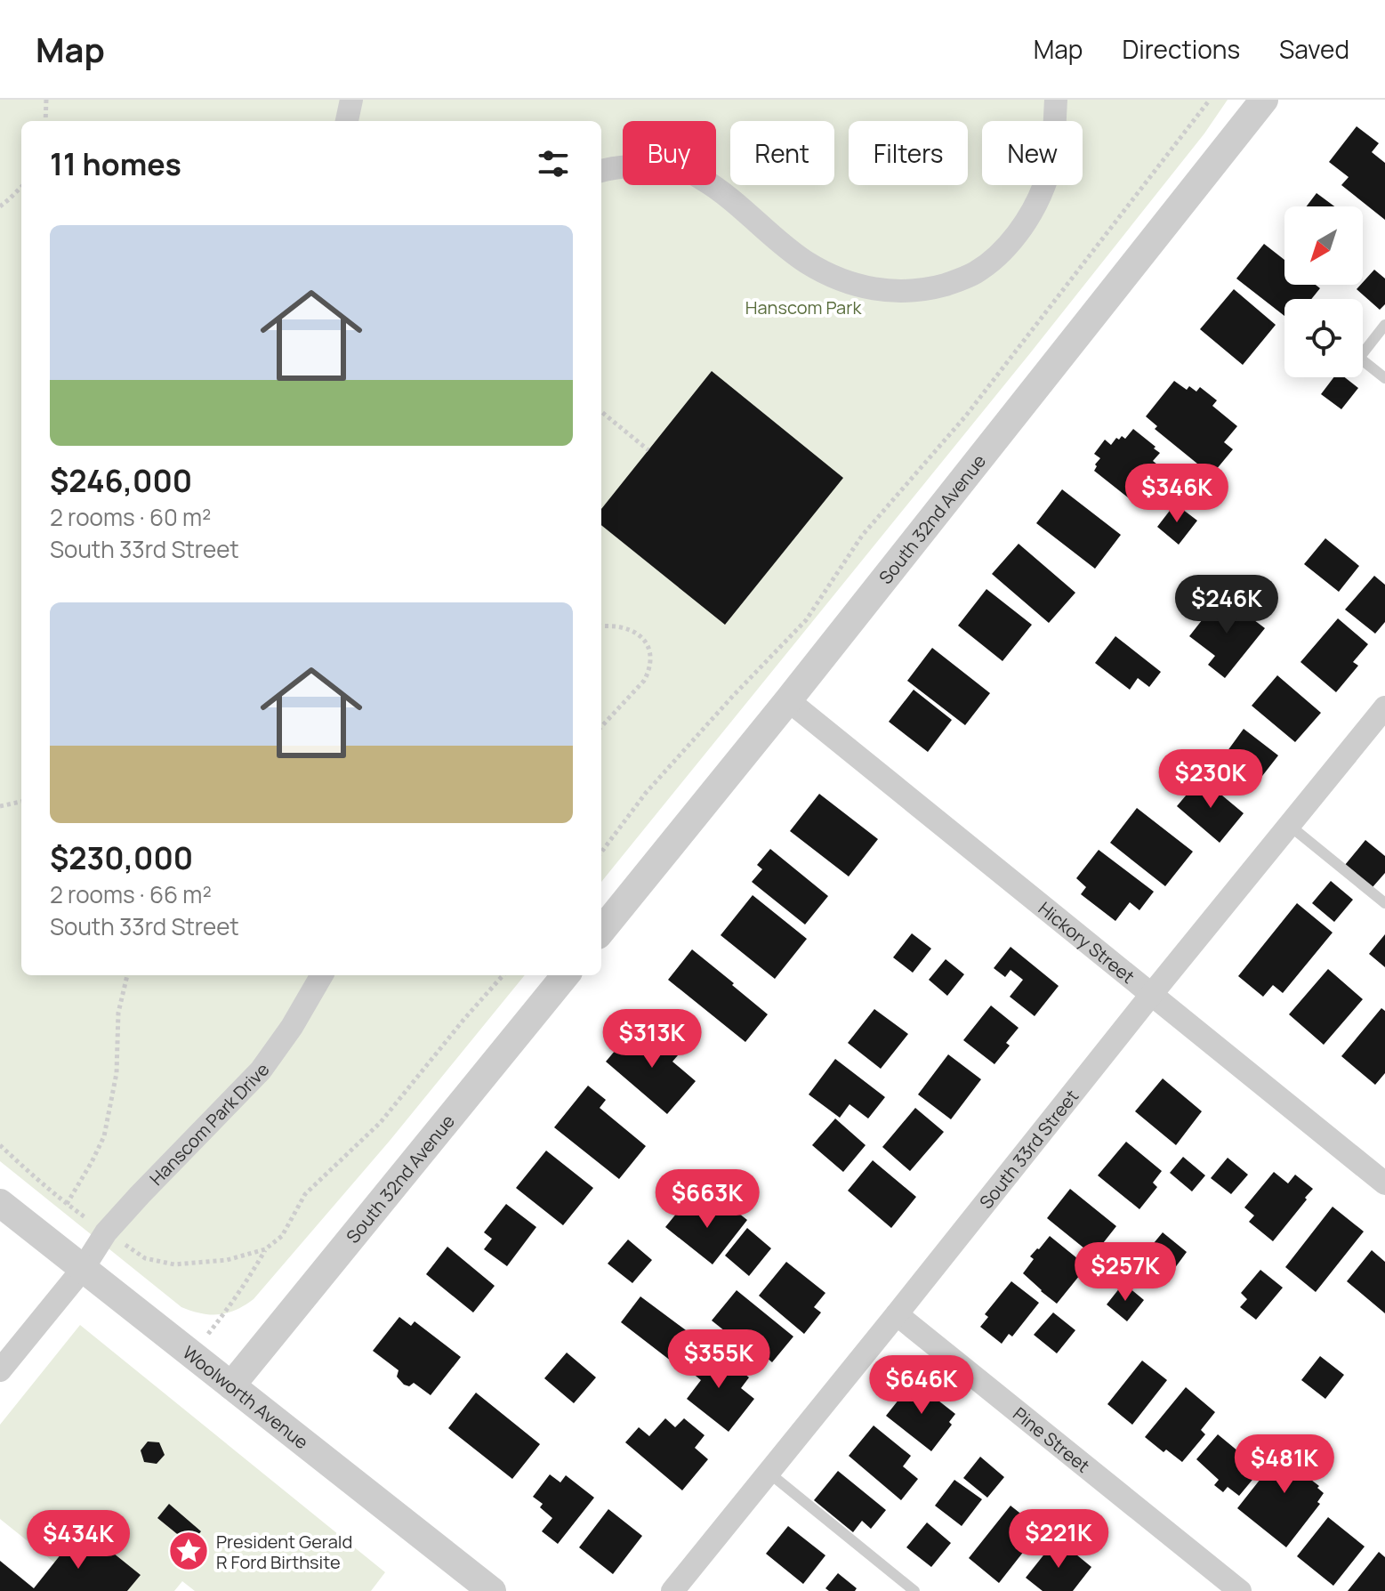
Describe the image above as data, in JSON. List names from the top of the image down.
{
  "streets": {
    "street": [
      "South 32nd Avenue",
      "Hickory Street",
      "Hanscom Park Drive",
      "South 33rd Street",
      "Woolworth Avenue",
      "Pine Street"
    ]
  },
  "crossings": [
    ["South 32nd Avenue", "Hickory Street"],
    ["South 32nd Avenue", "Woolworth Avenue"],
    ["Hickory Street", "South 33rd Street"],
    ["Hanscom Park Drive", "Woolworth Avenue"],
    ["South 33rd Street", "Pine Street"]
  ],
  "parks": ["Hanscom Park"],
  "places": {
    "place": ["President Gerald R Ford Birthsite"]
  },
  "north": "bottom left",
  "page": {
    "header": "Map",
    "nav": ["Map", "Directions", "Saved"],
    "chip": [
      "Buy",
      "Rent",
      "Filters",
      "New"
    ],
    "heading": "11 homes",
    "list": [
      {
        "name": "$246,000",
        "note": "2 rooms · 60 m² · South 33rd Street"
      },
      {
        "name": "$230,000",
        "note": "2 rooms · 66 m² · South 33rd Street"
      }
    ],
    "price": [
      "$346K",
      "$246K",
      "$230K",
      "$313K",
      "$663K",
      "$257K",
      "$355K",
      "$646K",
      "$481K",
      "$221K",
      "$434K"
    ]
  }
}
